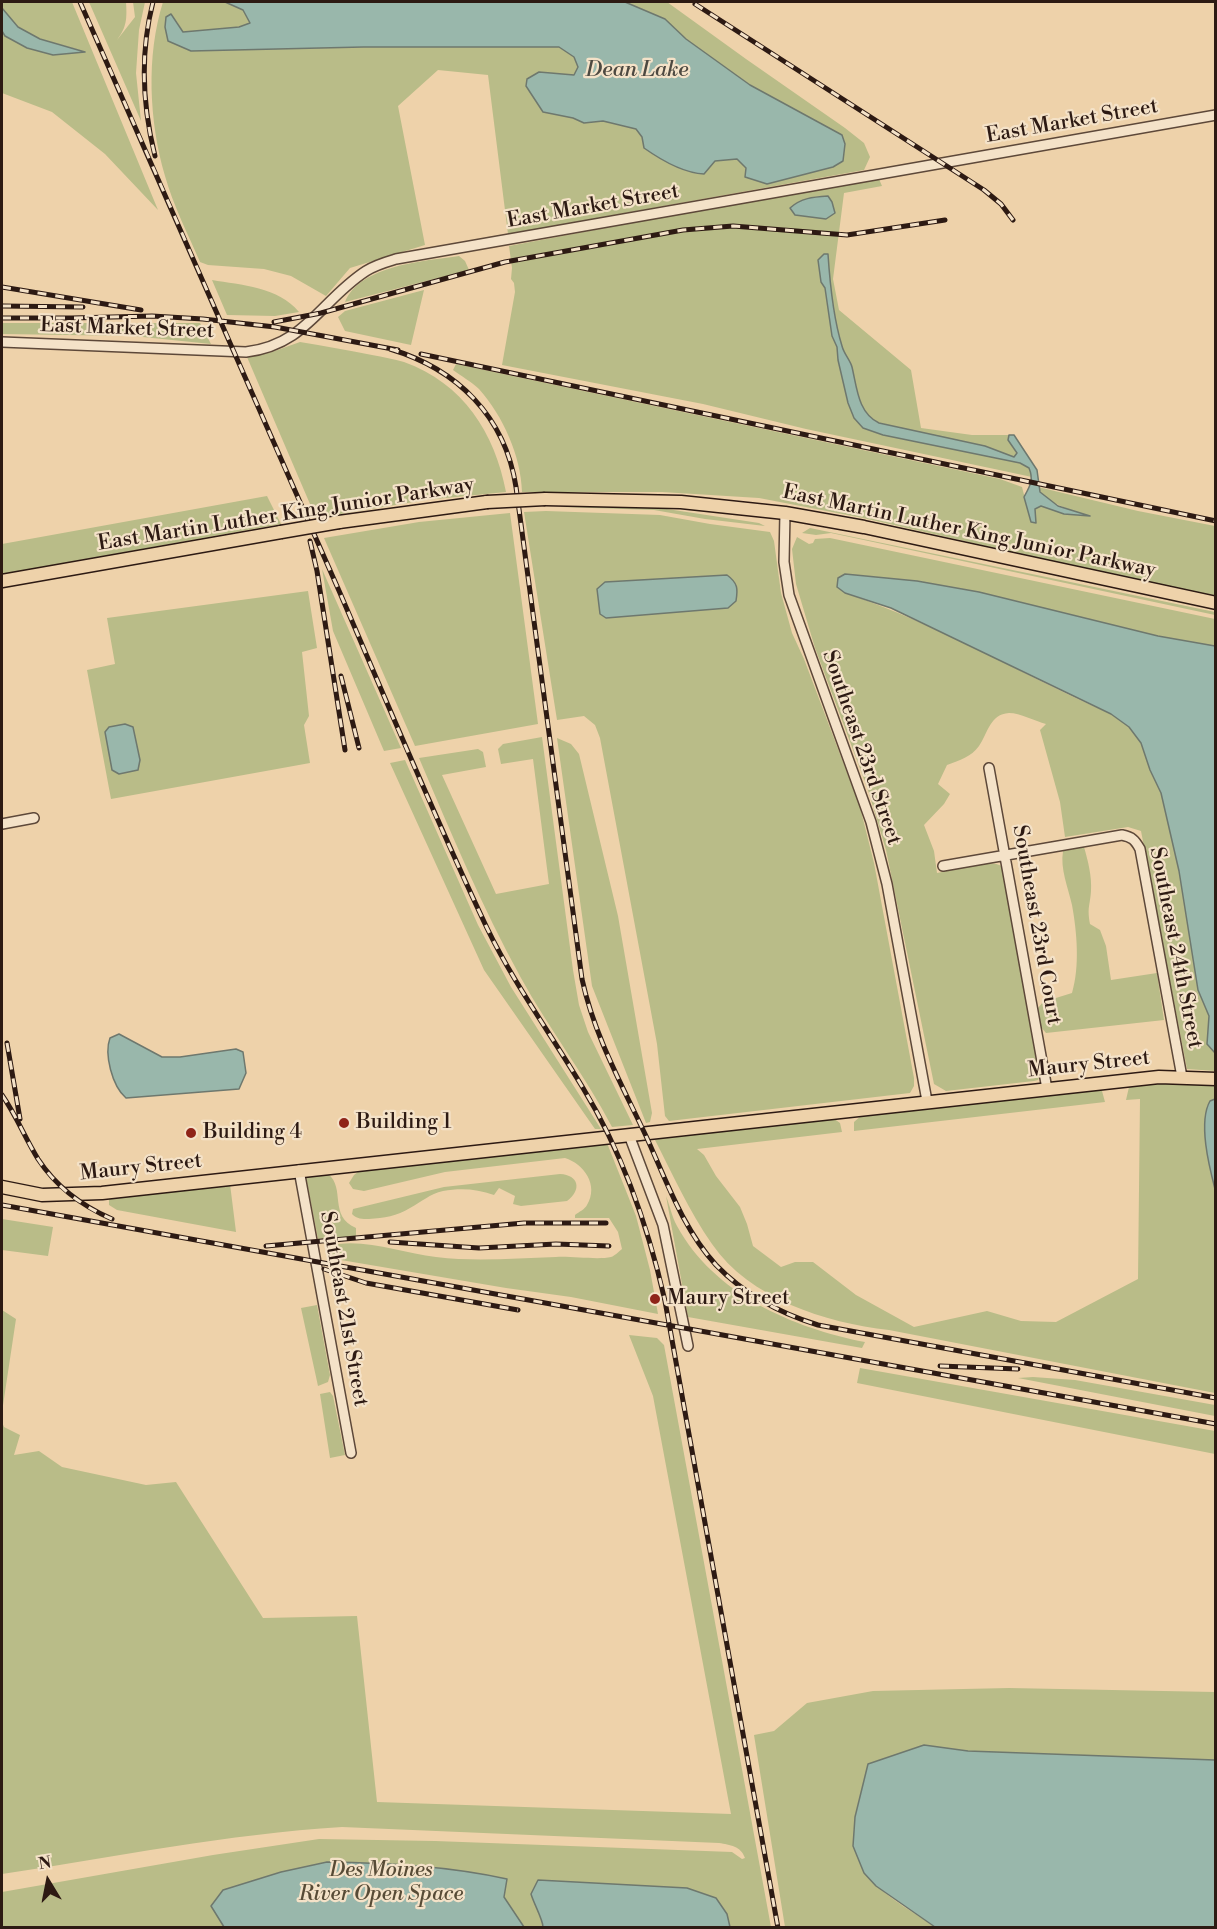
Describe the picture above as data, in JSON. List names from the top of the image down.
{
  "streets": {
    "main road": ["East Martin Luther King Junior Parkway", "Maury Street"],
    "street": [
      "East Market Street",
      "Southeast 23rd Street",
      "Southeast 23rd Court",
      "Southeast 24th Street",
      "Southeast 21st Street"
    ]
  },
  "crossings": [
    ["East Martin Luther King Junior Parkway", "Southeast 23rd Street"],
    ["Southeast 23rd Street", "Maury Street"],
    ["Southeast 23rd Court", "Southeast 24th Street"],
    ["Southeast 23rd Court", "Maury Street"],
    ["Southeast 24th Street", "Maury Street"],
    ["Maury Street", "Southeast 21st Street"]
  ],
  "water": ["Dean Lake"],
  "parks": ["Des Moines River Open Space"],
  "places": ["Building 1", "Building 4", "Maury Street"],
  "north": "top"
}
